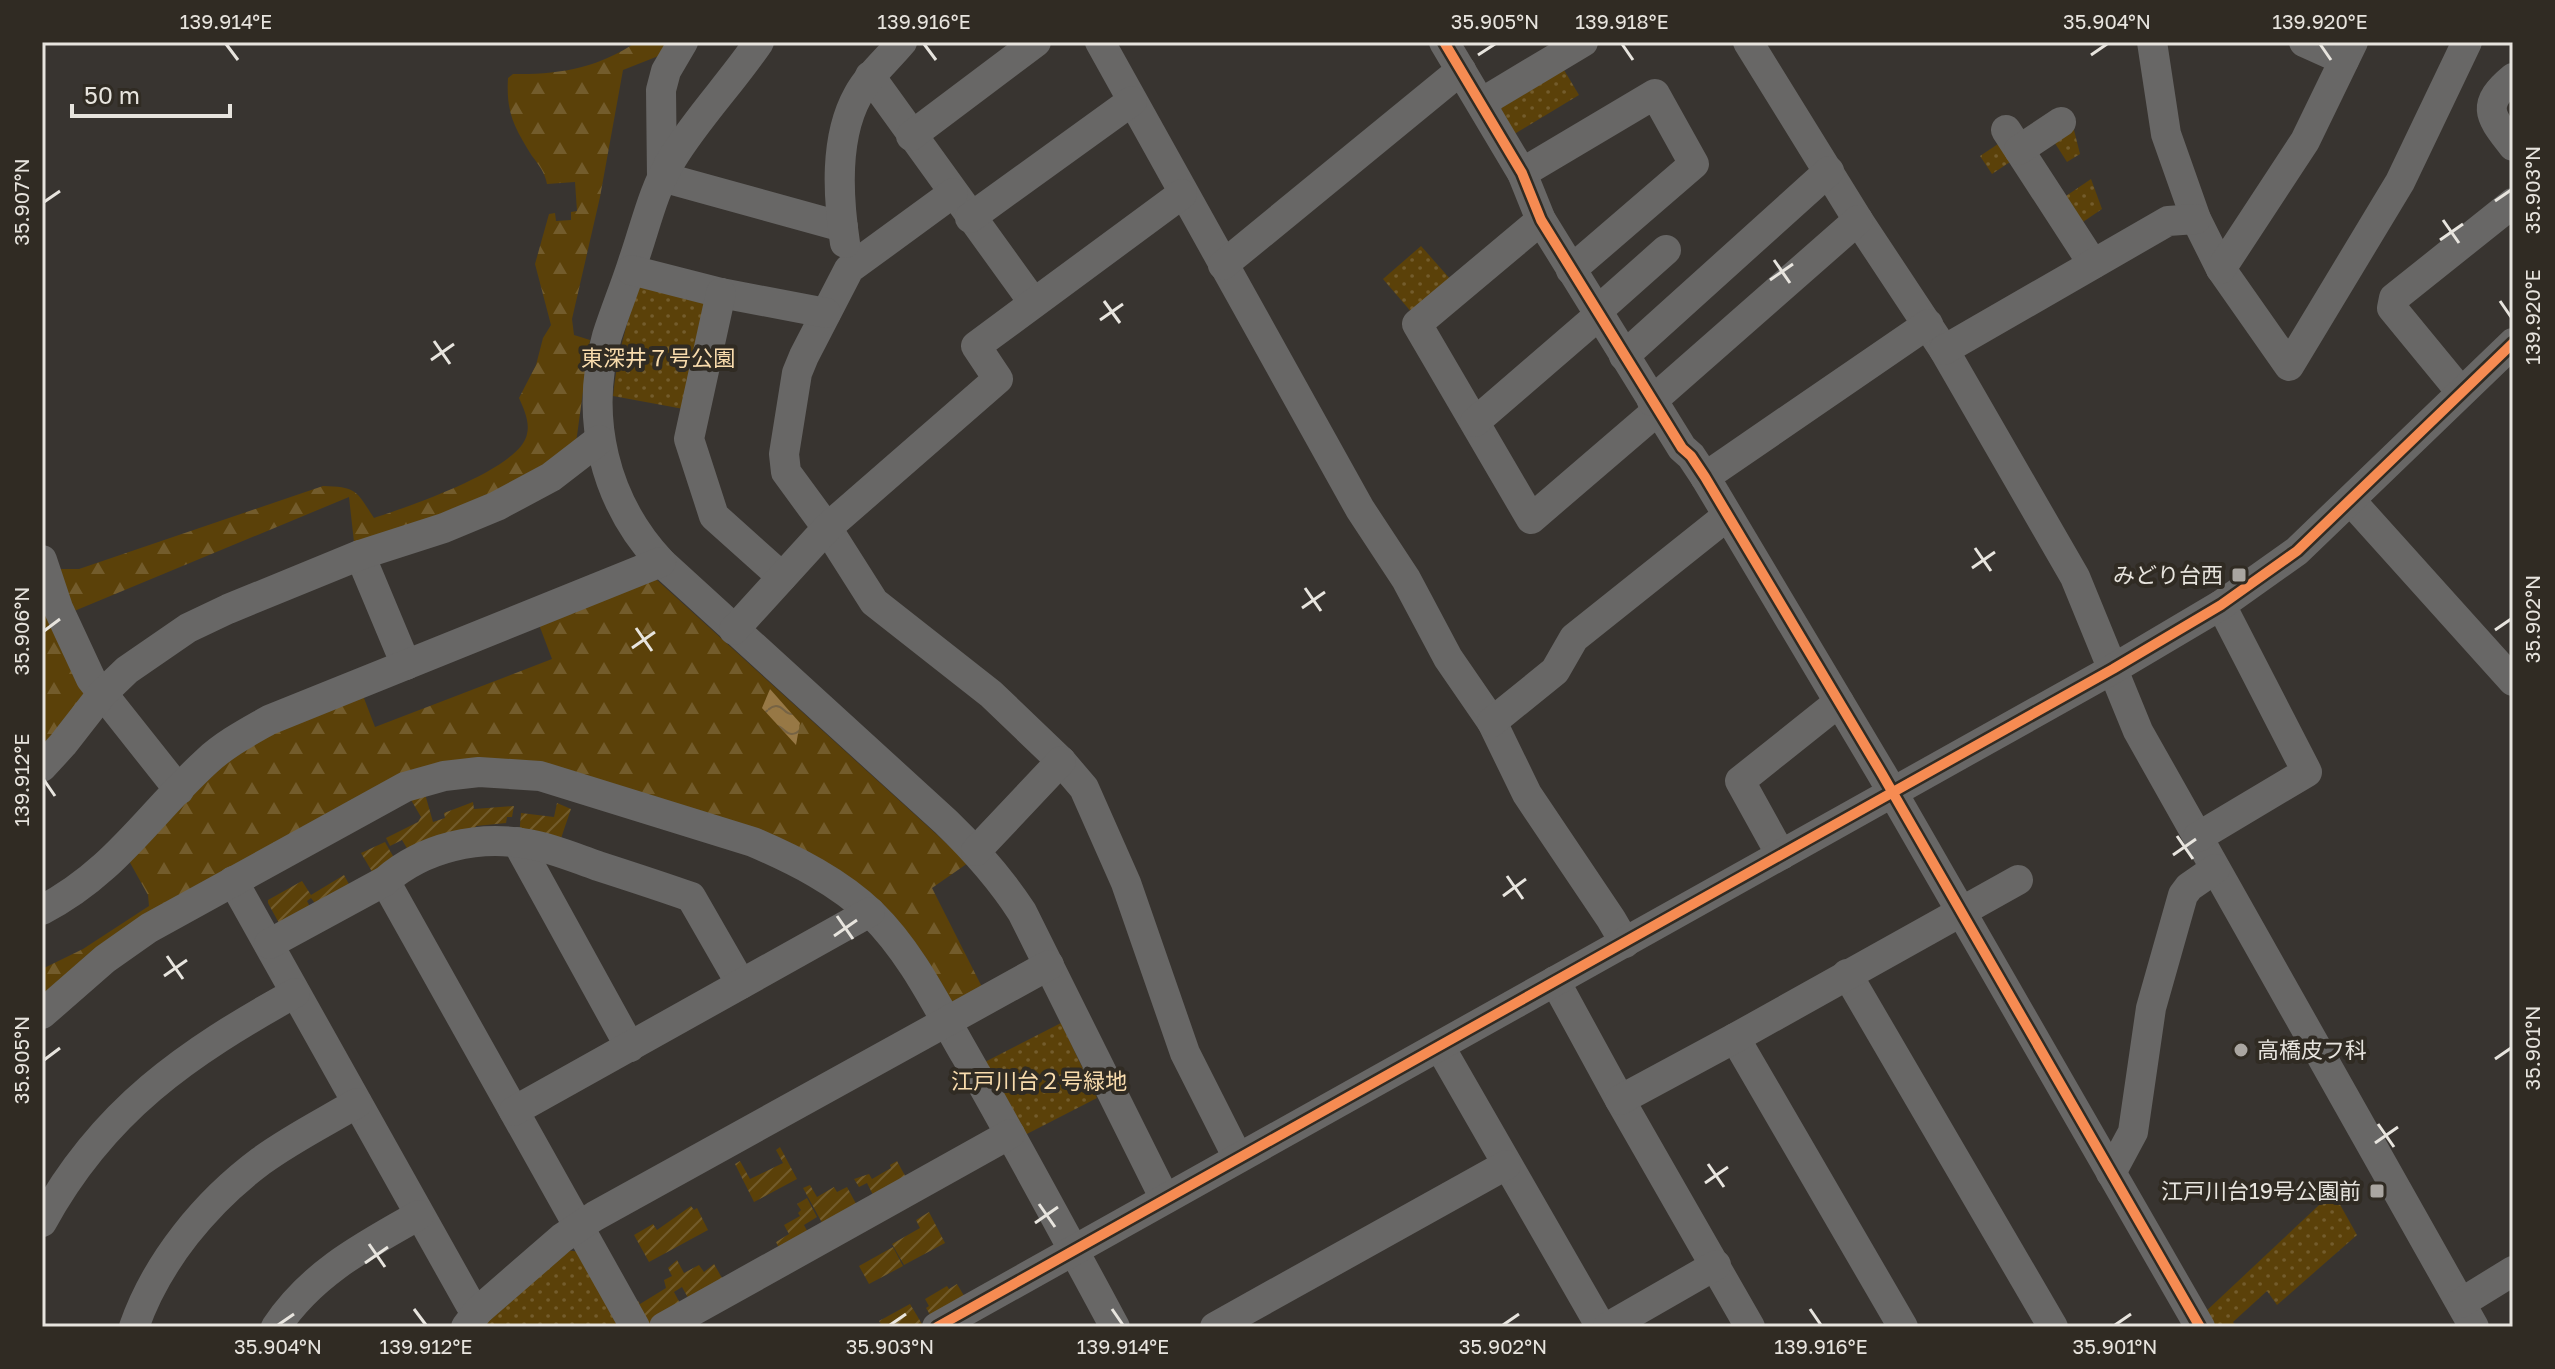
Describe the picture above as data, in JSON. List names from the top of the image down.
{
  "parks": ["東深井７号公園", "江戸川台２号緑地"],
  "places": {
    "transit": ["みどり台西", "江戸川台19号公園前"],
    "other": ["高橋皮フ科"]
  },
  "scale_bar": "50 m",
  "coordinates": [
    "139.914°E",
    "139.916°E",
    "35.905°N",
    "139.918°E",
    "35.904°N",
    "139.920°E",
    "35.903°N",
    "35.907°N",
    "35.902°N",
    "35.906°N",
    "139.912°E",
    "35.901°N"
  ]
}
